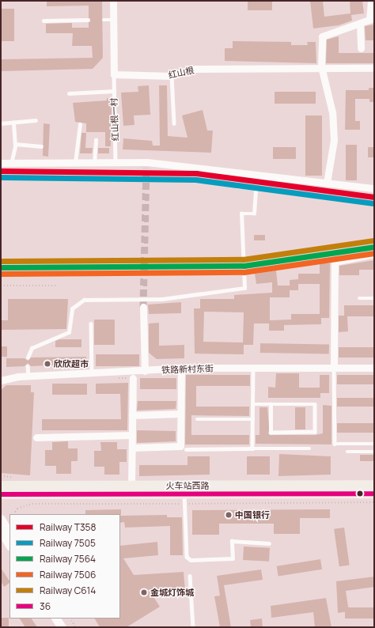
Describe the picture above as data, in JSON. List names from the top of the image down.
{
  "streets": {
    "main road": ["火车站西路"],
    "street": ["红山根", "铁路新村东街"],
    "lane": ["红山根一村"]
  },
  "crossings": [
    ["红山根", "红山根一村"]
  ],
  "places": ["欣欣超市", "中国银行", "金城灯饰城"],
  "lines": [
    "rail line T358",
    "rail line 7505",
    "rail line C614",
    "rail line 7564",
    "rail line 7506",
    "transit line 36"
  ],
  "legend": [
    "Railway T358",
    "Railway 7505",
    "Railway 7564",
    "Railway 7506",
    "Railway C614",
    "36"
  ]
}
